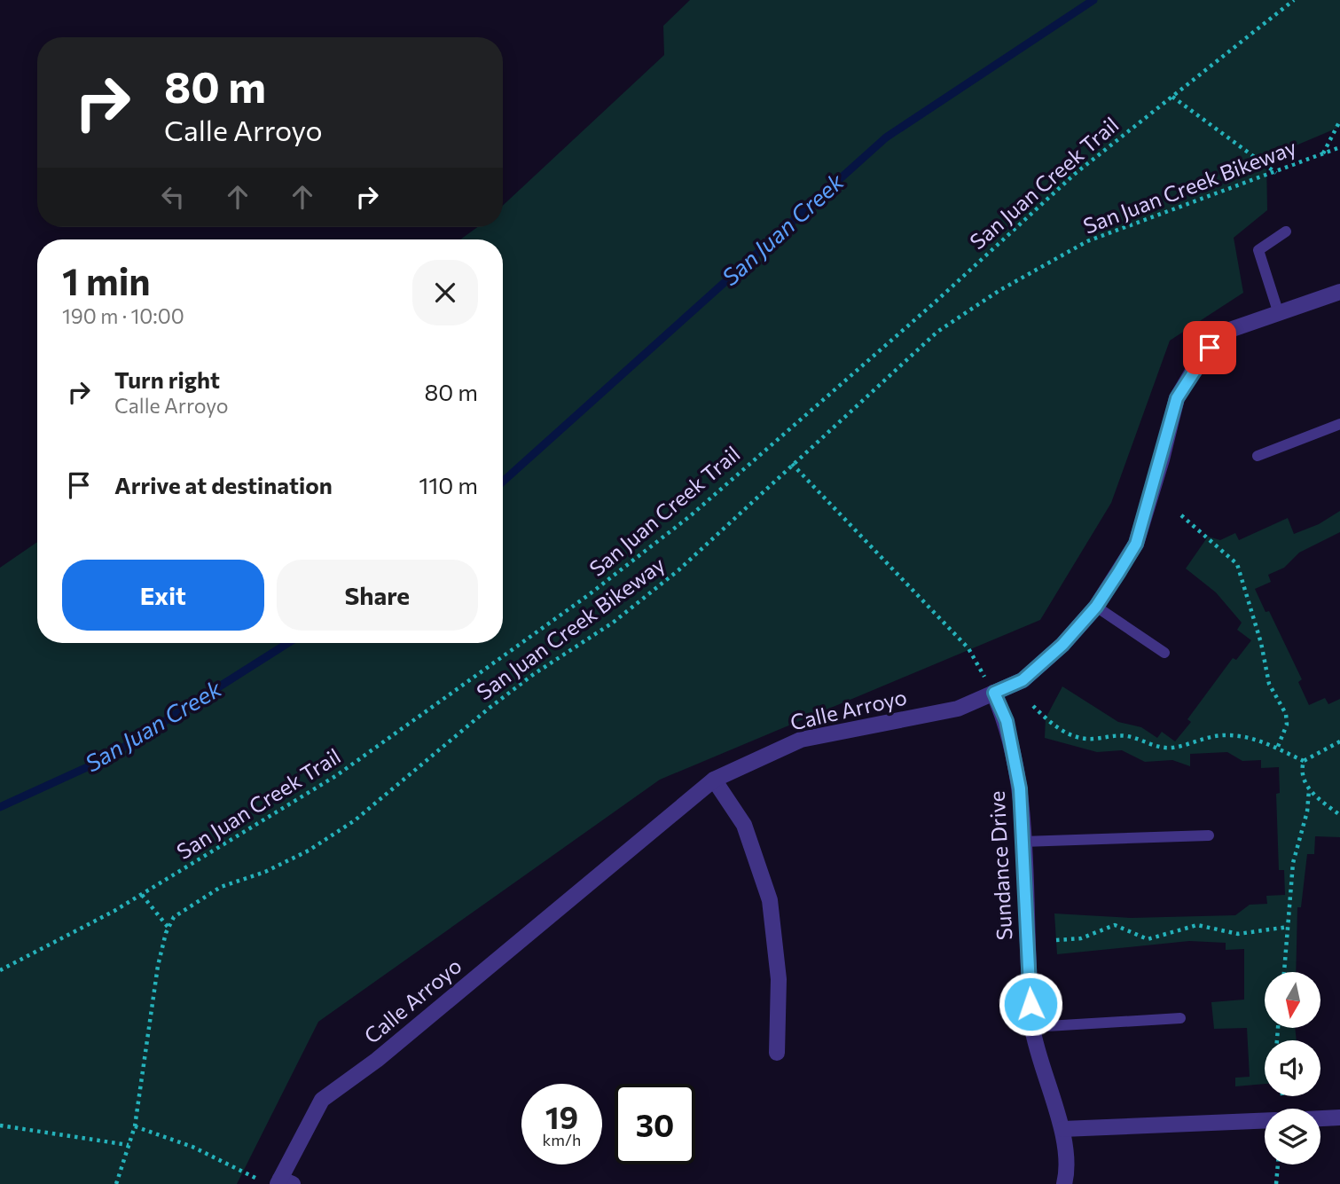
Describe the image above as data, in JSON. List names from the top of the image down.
{
  "streets": {
    "street": ["Calle Arroyo", "Sundance Drive"],
    "path": ["San Juan Creek Trail", "San Juan Creek Bikeway"]
  },
  "crossings": [
    ["Calle Arroyo", "Sundance Drive"]
  ],
  "water": ["San Juan Creek"],
  "north": "bottom",
  "page": {
    "turn": ["80 m", "Calle Arroyo"],
    "heading": ["1 min", "190 m · 10:00"],
    "list": [
      {
        "name": "Turn right",
        "note": "Calle Arroyo",
        "value": "80 m"
      },
      {
        "name": "Arrive at destination",
        "value": "110 m"
      }
    ],
    "buttons": ["Exit", "Share"],
    "speed": "19 km/h",
    "limit": "30"
  }
}
